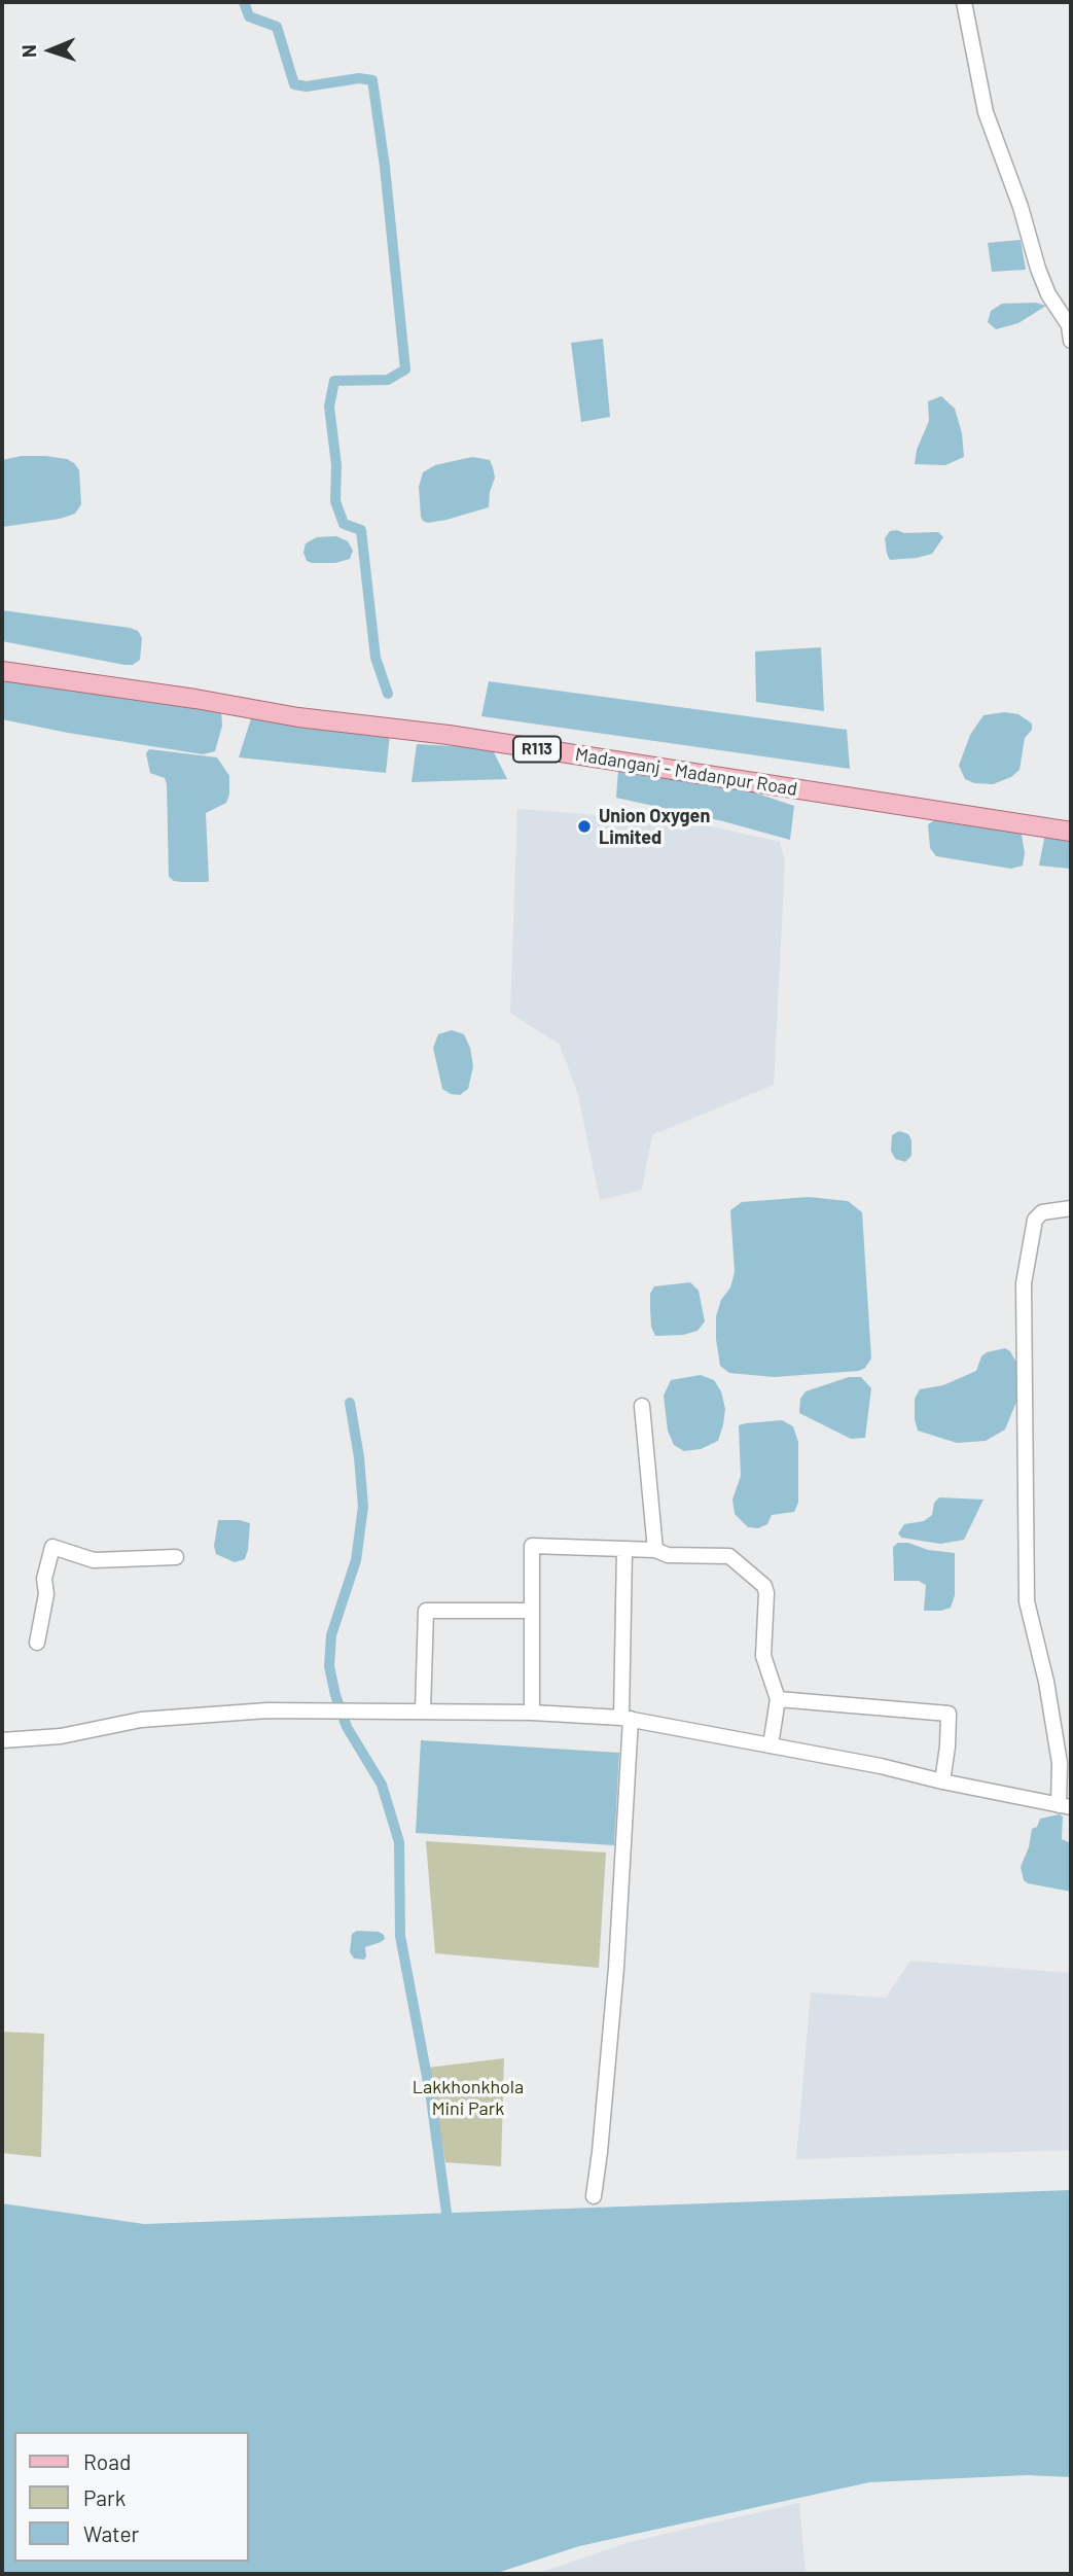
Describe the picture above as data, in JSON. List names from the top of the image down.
{
  "streets": {
    "main road": ["R113", "Madanganj - Madanpur Road"]
  },
  "parks": ["Lakkhonkhola Mini Park"],
  "places": ["Union Oxygen Limited"],
  "legend": ["Road", "Park", "Water"],
  "north": "left"
}
